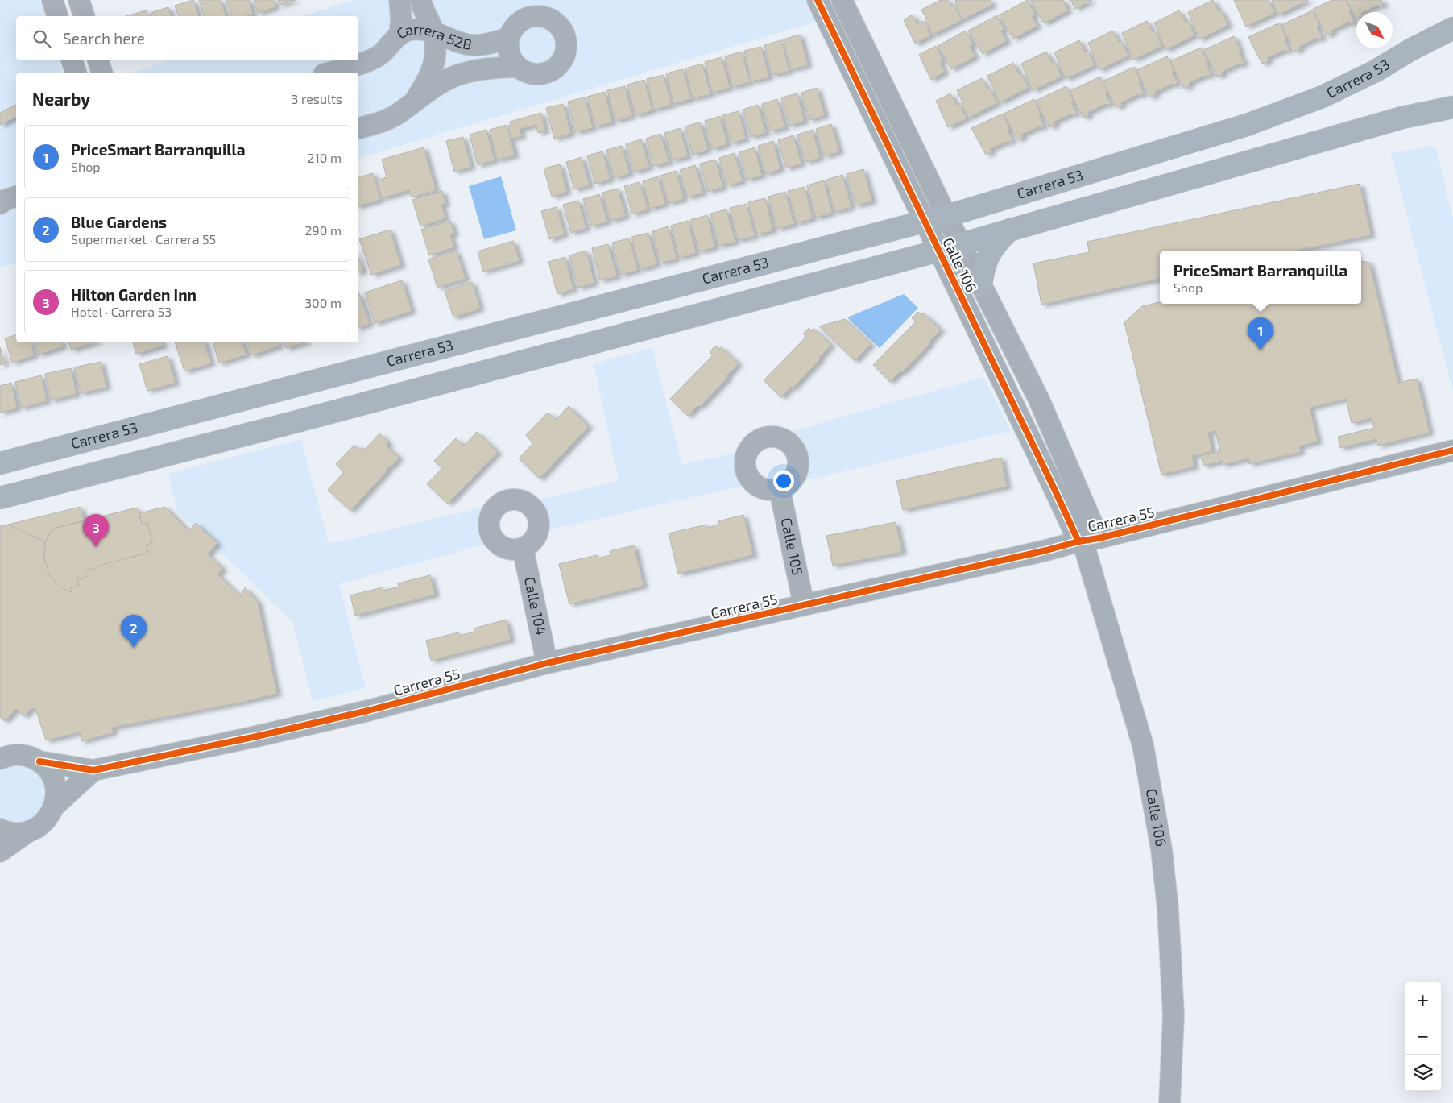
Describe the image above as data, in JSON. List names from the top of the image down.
{
  "streets": {
    "main road": ["Carrera 53"],
    "street": [
      "Carrera 52B",
      "Calle 106",
      "Carrera 55",
      "Calle 105",
      "Calle 104"
    ]
  },
  "crossings": [
    ["Carrera 53", "Calle 106"],
    ["Calle 106", "Carrera 55"],
    ["Carrera 55", "Calle 105"],
    ["Carrera 55", "Calle 104"]
  ],
  "north": "bottom right",
  "page": {
    "search": "Search here",
    "heading": ["Nearby", "3 results"],
    "list": [
      {
        "mark": "1",
        "name": "PriceSmart Barranquilla",
        "note": "Shop",
        "value": "210 m"
      },
      {
        "mark": "2",
        "name": "Blue Gardens",
        "note": "Supermarket · Carrera 55",
        "value": "290 m"
      },
      {
        "mark": "3",
        "name": "Hilton Garden Inn",
        "note": "Hotel · Carrera 53",
        "value": "300 m"
      }
    ],
    "popup": ["PriceSmart Barranquilla", "Shop"],
    "pins": ["1", "3", "2"],
    "map_buttons": ["+", "−"]
  }
}
